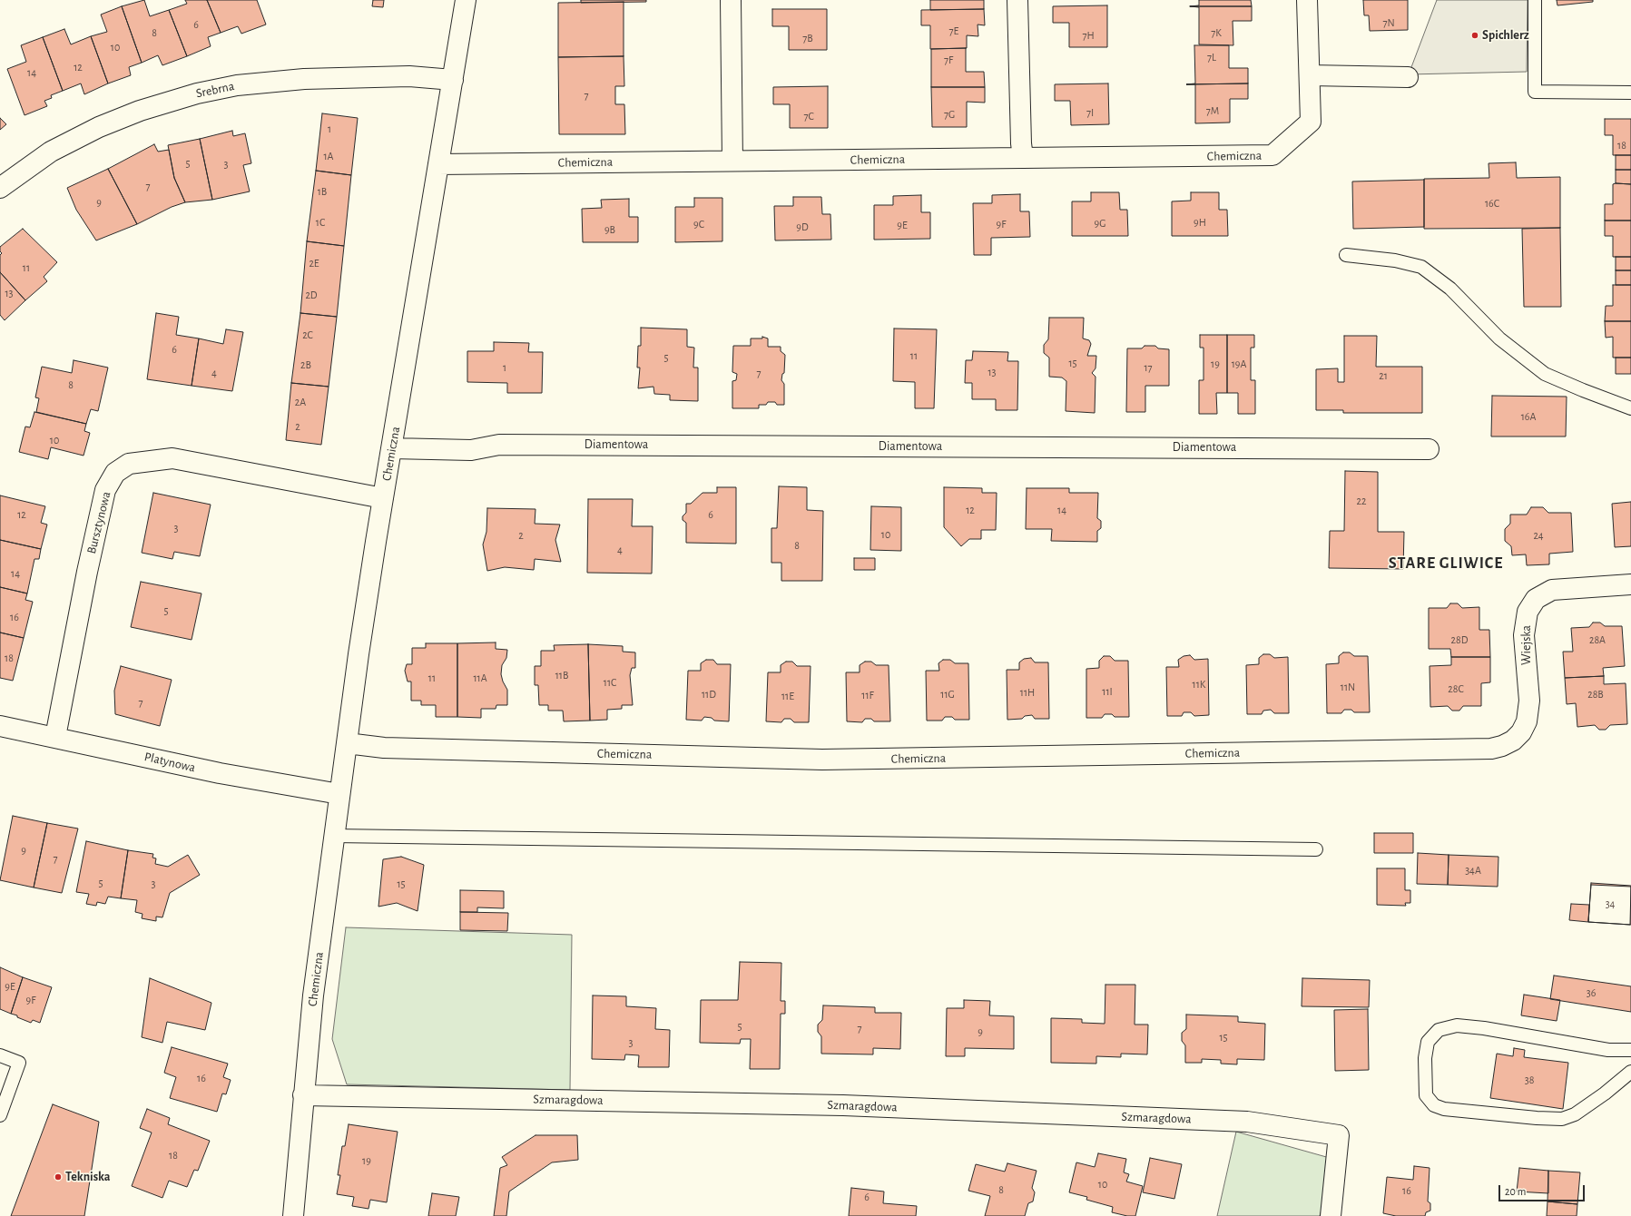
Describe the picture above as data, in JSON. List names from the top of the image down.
{
  "streets": {
    "street": [
      "Srebrna",
      "Chemiczna",
      "Diamentowa",
      "Bursztynowa",
      "Wiejska",
      "Platynowa",
      "Szmaragdowa"
    ]
  },
  "crossings": [
    ["Srebrna", "Chemiczna"],
    ["Chemiczna", "Diamentowa"],
    ["Chemiczna", "Bursztynowa"],
    ["Chemiczna", "Wiejska"],
    ["Chemiczna", "Platynowa"],
    ["Chemiczna", "Szmaragdowa"],
    ["Bursztynowa", "Platynowa"]
  ],
  "districts": ["STARE GLIWICE"],
  "places": ["Spichlerz", "Tekniska"],
  "house_numbers": [
    "7N",
    "6",
    "7E",
    "8",
    "7K",
    "7H",
    "7B",
    "10",
    "7L",
    "7F",
    "12",
    "14",
    "7",
    "7M",
    "7I",
    "7G",
    "7C",
    "1",
    "18",
    "1A",
    "5",
    "3",
    "7",
    "1B",
    "9",
    "16C",
    "1C",
    "9H",
    "9G",
    "9C",
    "9F",
    "9E",
    "9D",
    "9B",
    "2E",
    "11",
    "13",
    "2D",
    "2C",
    "6",
    "11",
    "5",
    "15",
    "19",
    "19A",
    "2B",
    "1",
    "17",
    "13",
    "4",
    "7",
    "21",
    "8",
    "2A",
    "16A",
    "2",
    "10",
    "22",
    "12",
    "14",
    "12",
    "6",
    "3",
    "10",
    "2",
    "24",
    "8",
    "4",
    "14",
    "5",
    "16",
    "28D",
    "28A",
    "18",
    "11B",
    "11",
    "11A",
    "11C",
    "11K",
    "11N",
    "28C",
    "11I",
    "11H",
    "11D",
    "11G",
    "28B",
    "11F",
    "11E",
    "7",
    "9",
    "7",
    "34A",
    "5",
    "3",
    "15",
    "34",
    "9E",
    "36",
    "9F",
    "5",
    "7",
    "9",
    "15",
    "3",
    "16",
    "38",
    "18",
    "19",
    "10",
    "8",
    "16",
    "6"
  ],
  "scale_bar": "20 m"
}
